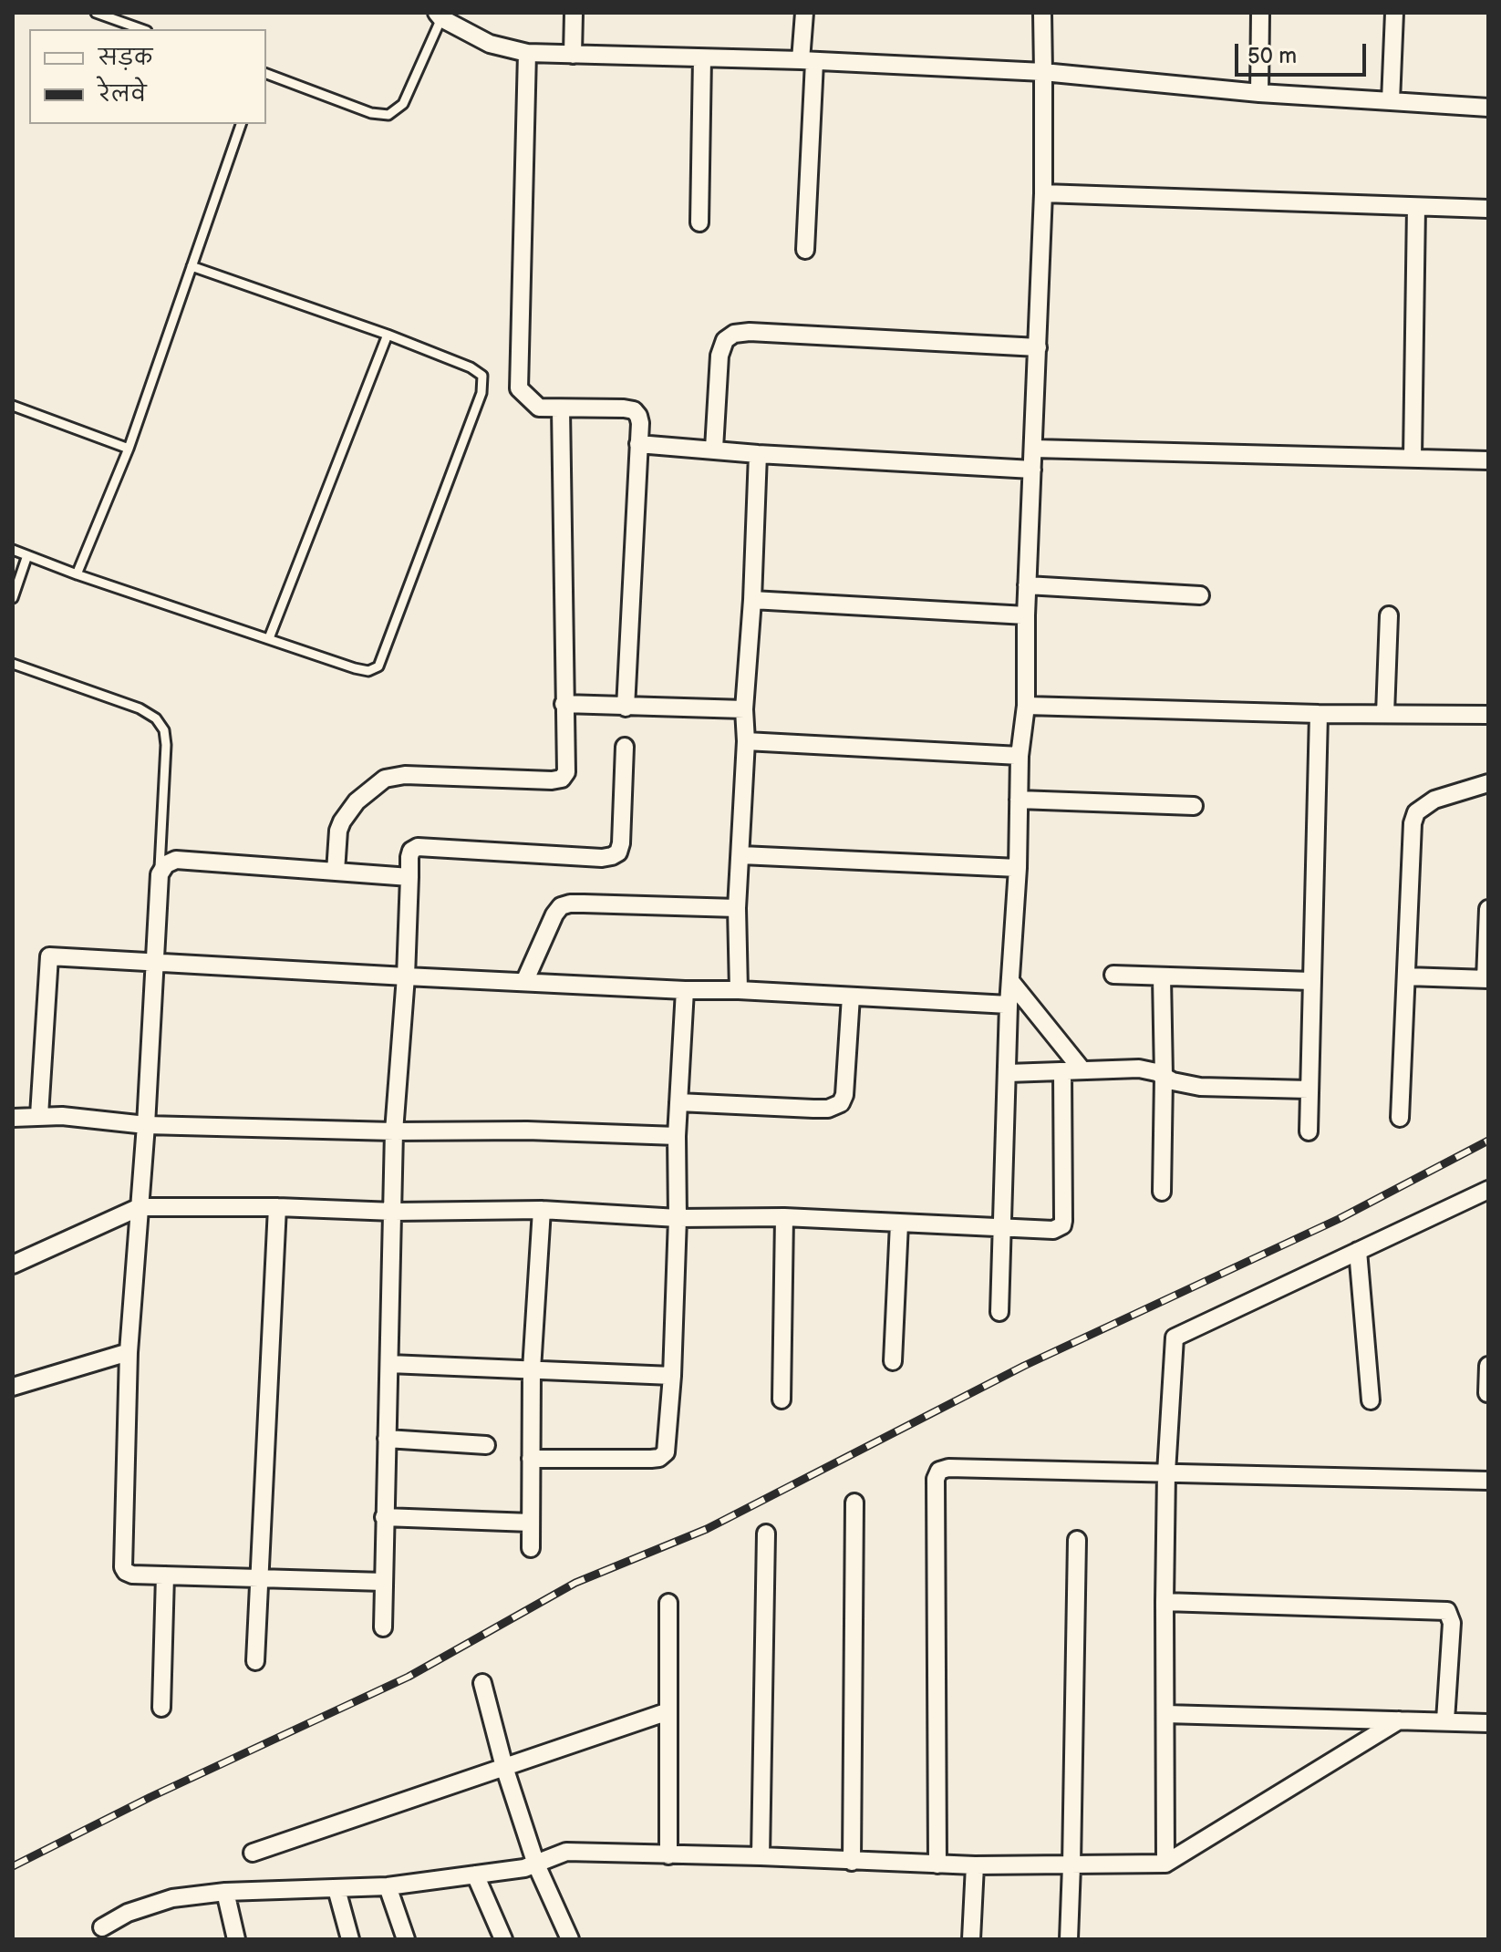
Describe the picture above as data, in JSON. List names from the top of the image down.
{
  "legend": ["सड़क", "रेलवे"],
  "scale_bar": "50 m"
}
